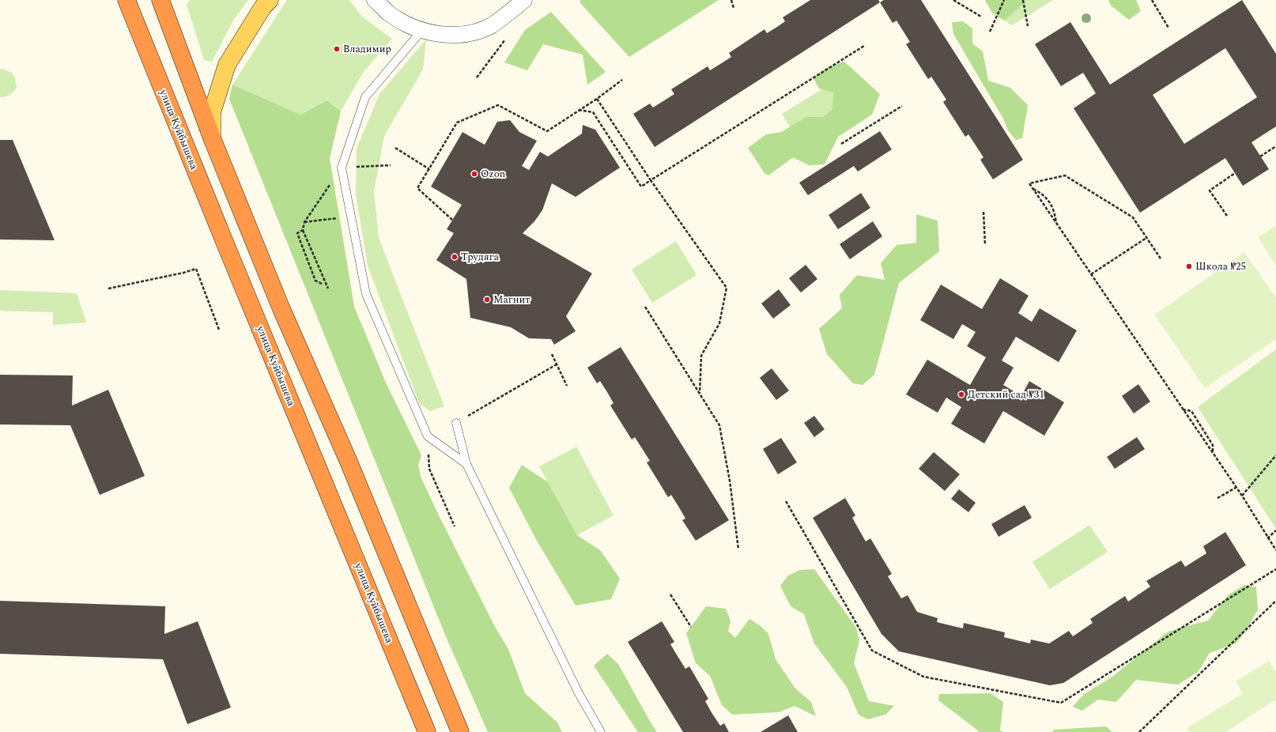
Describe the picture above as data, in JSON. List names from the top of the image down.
{
  "streets": {
    "highway": ["улица Куйбышева"]
  },
  "places": [
    "Владимир",
    "Ozon",
    "Трудяга",
    "Школа №25",
    "Магнит",
    "Детский сад №31"
  ]
}
